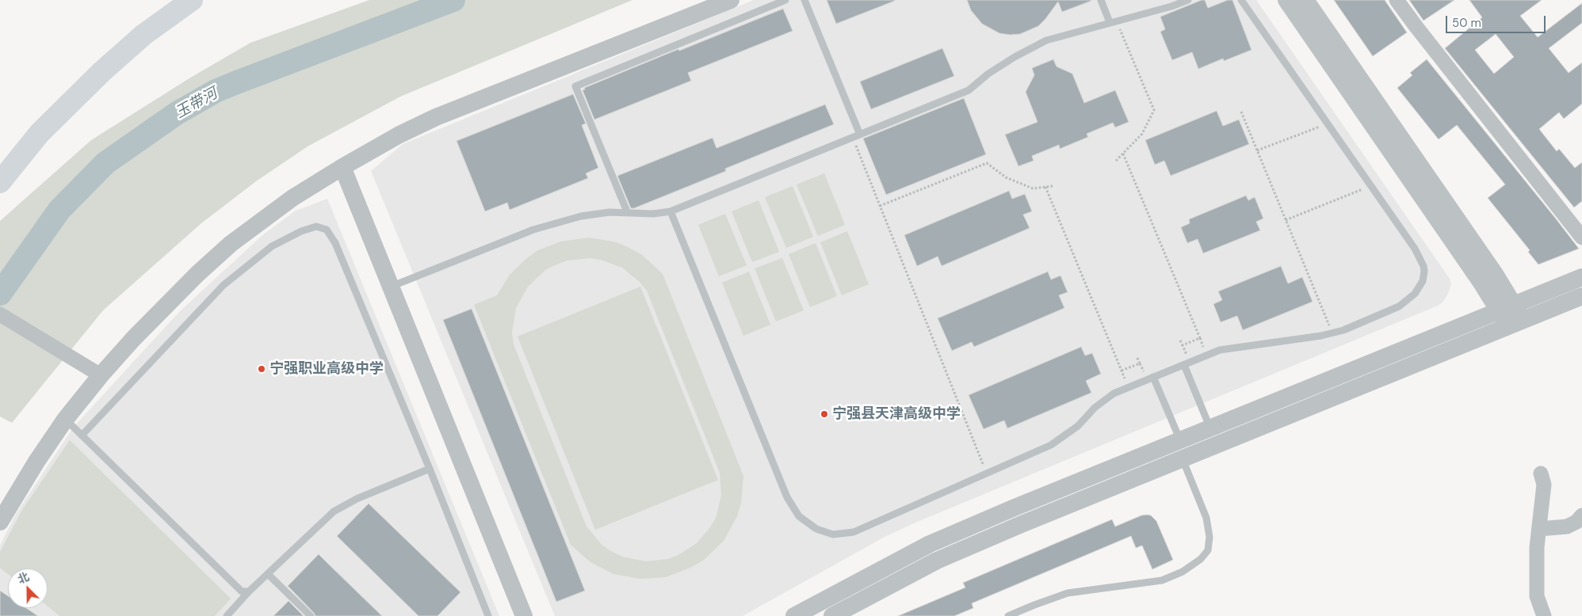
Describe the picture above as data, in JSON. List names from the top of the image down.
{
  "water": ["玉带河"],
  "places": ["宁强职业高级中学", "宁强县天津高级中学"],
  "scale_bar": "50 m",
  "north": "top left"
}
